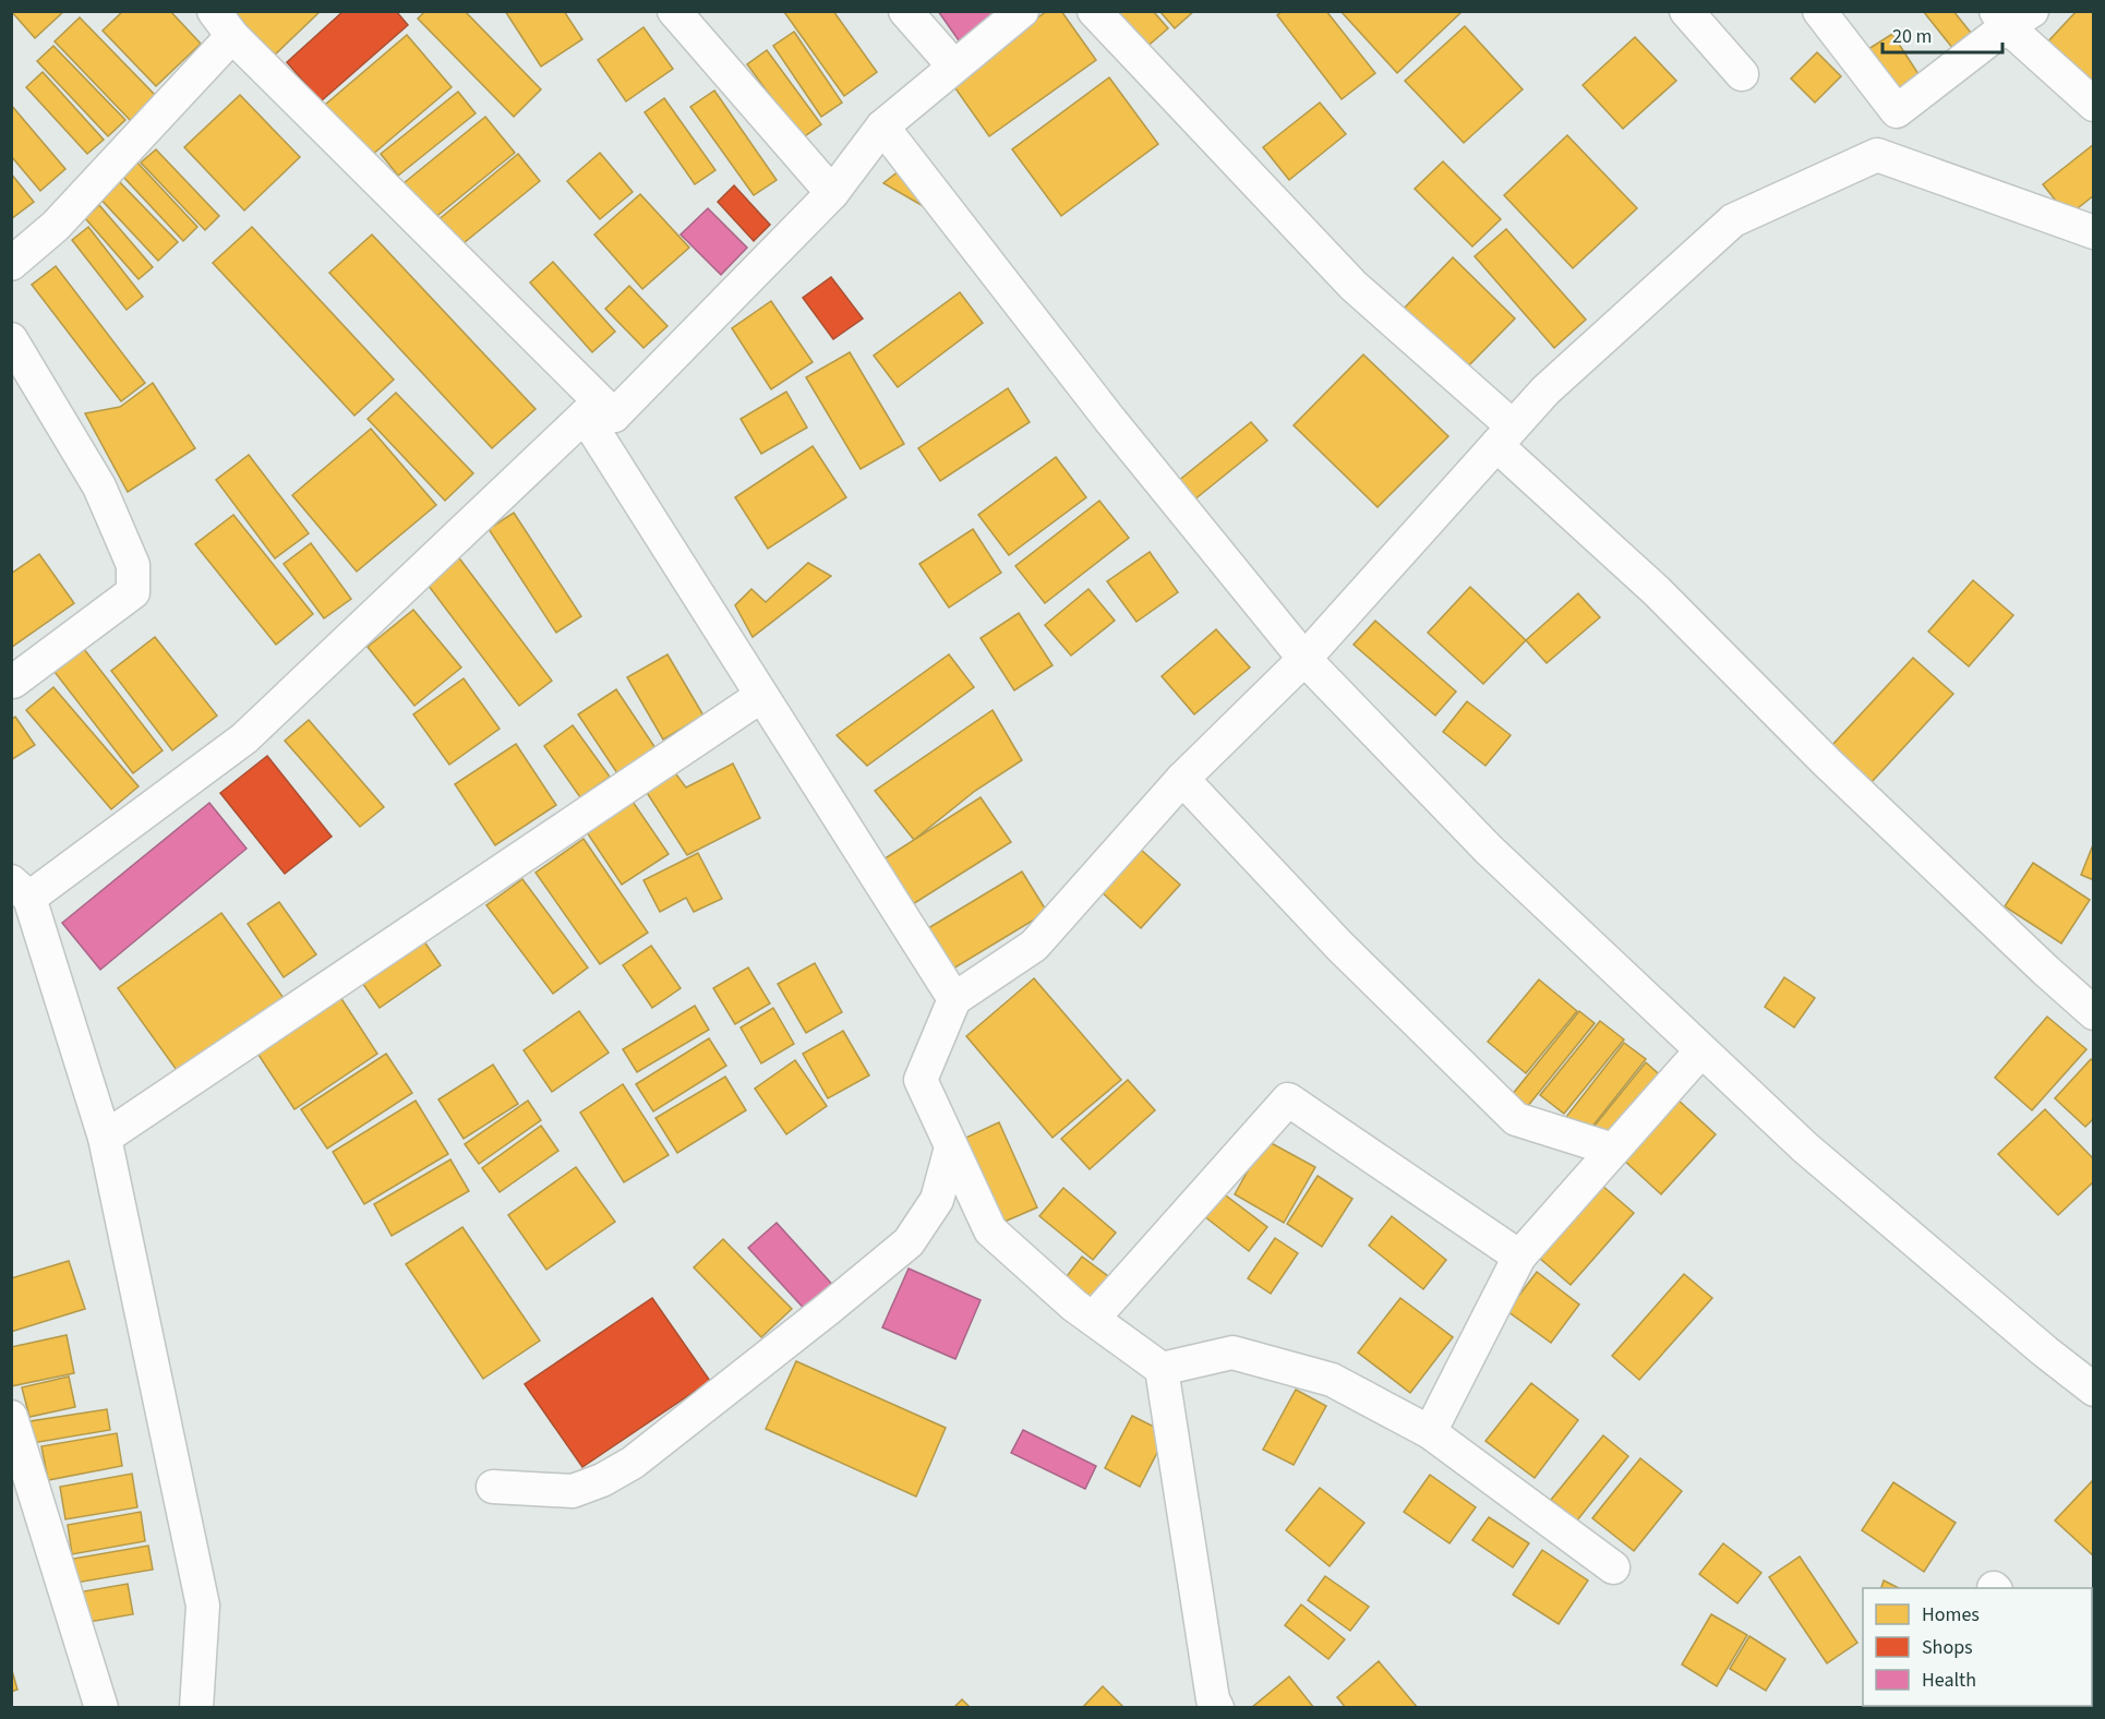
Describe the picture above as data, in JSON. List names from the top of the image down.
{
  "legend": ["Homes", "Shops", "Health"],
  "scale_bar": "20 m"
}
